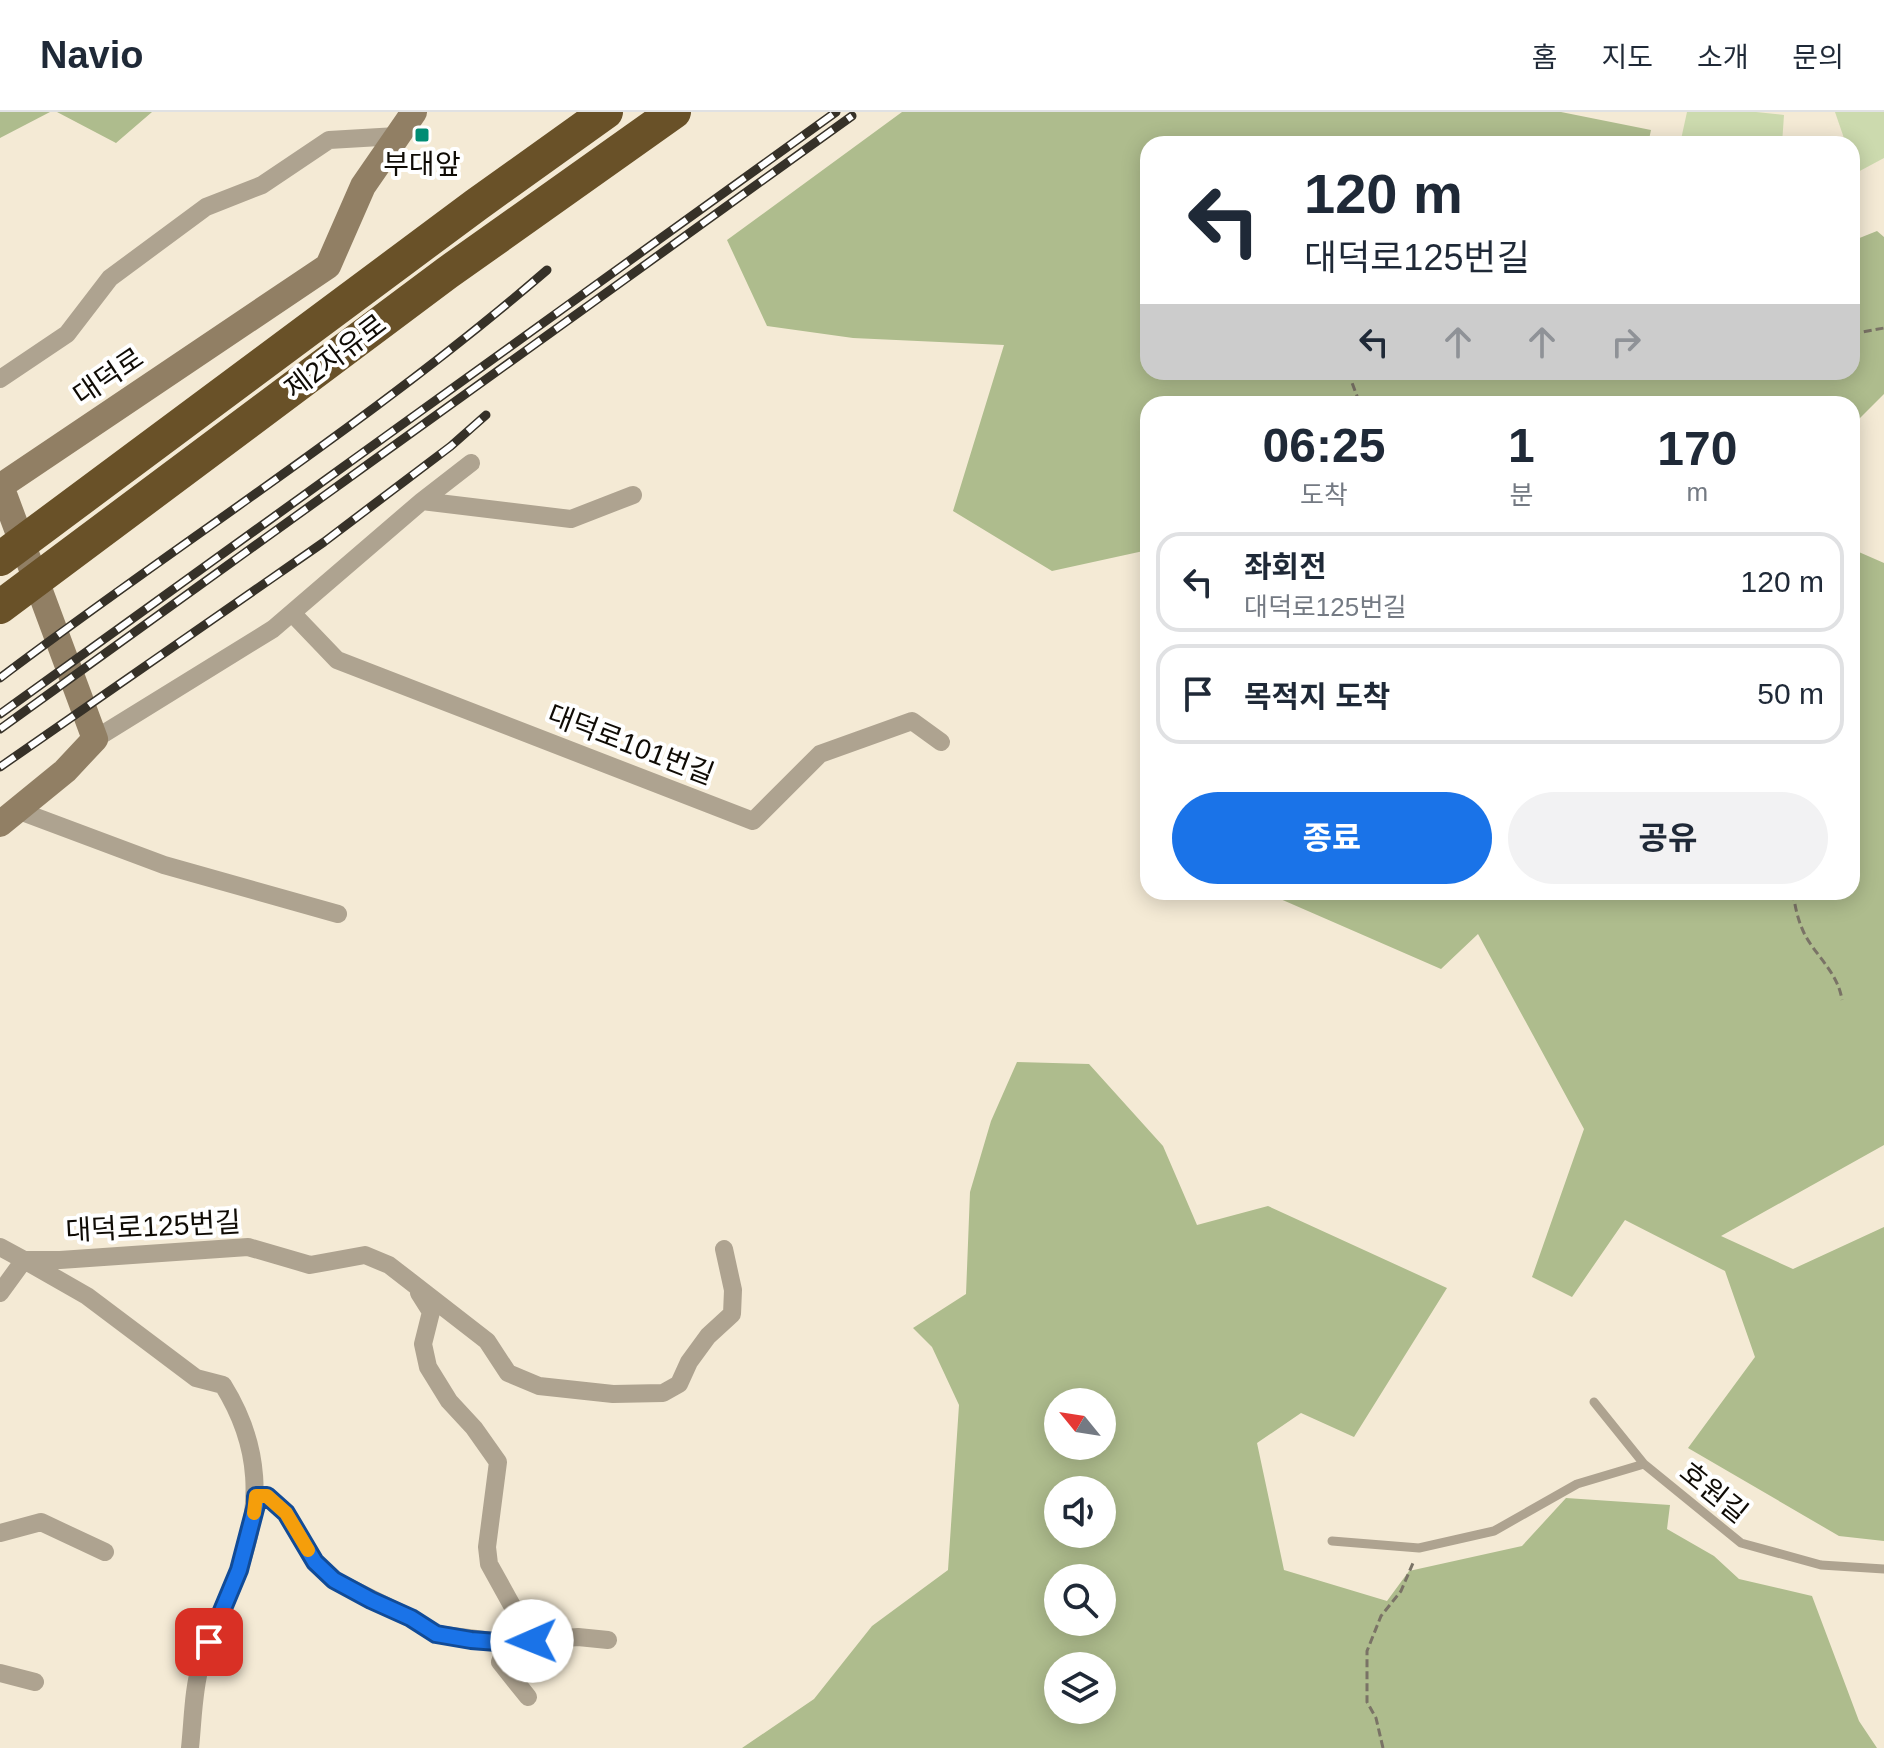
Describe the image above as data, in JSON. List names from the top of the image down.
{
  "streets": {
    "highway": ["제2자유로"],
    "street": ["대덕로", "대덕로101번길", "대덕로125번길"],
    "lane": ["호원길"]
  },
  "places": {
    "transit": ["부대앞"]
  },
  "north": "top left",
  "page": {
    "header": "Navio",
    "nav": [
      "홈",
      "지도",
      "소개",
      "문의"
    ],
    "turn": ["120 m", "대덕로125번길"],
    "eta": [
      "06:25",
      "도착",
      "1",
      "분",
      "170",
      "m"
    ],
    "list": [
      {
        "name": "좌회전",
        "note": "대덕로125번길",
        "value": "120 m"
      },
      {
        "name": "목적지 도착",
        "value": "50 m"
      }
    ],
    "buttons": ["종료", "공유"]
  }
}
